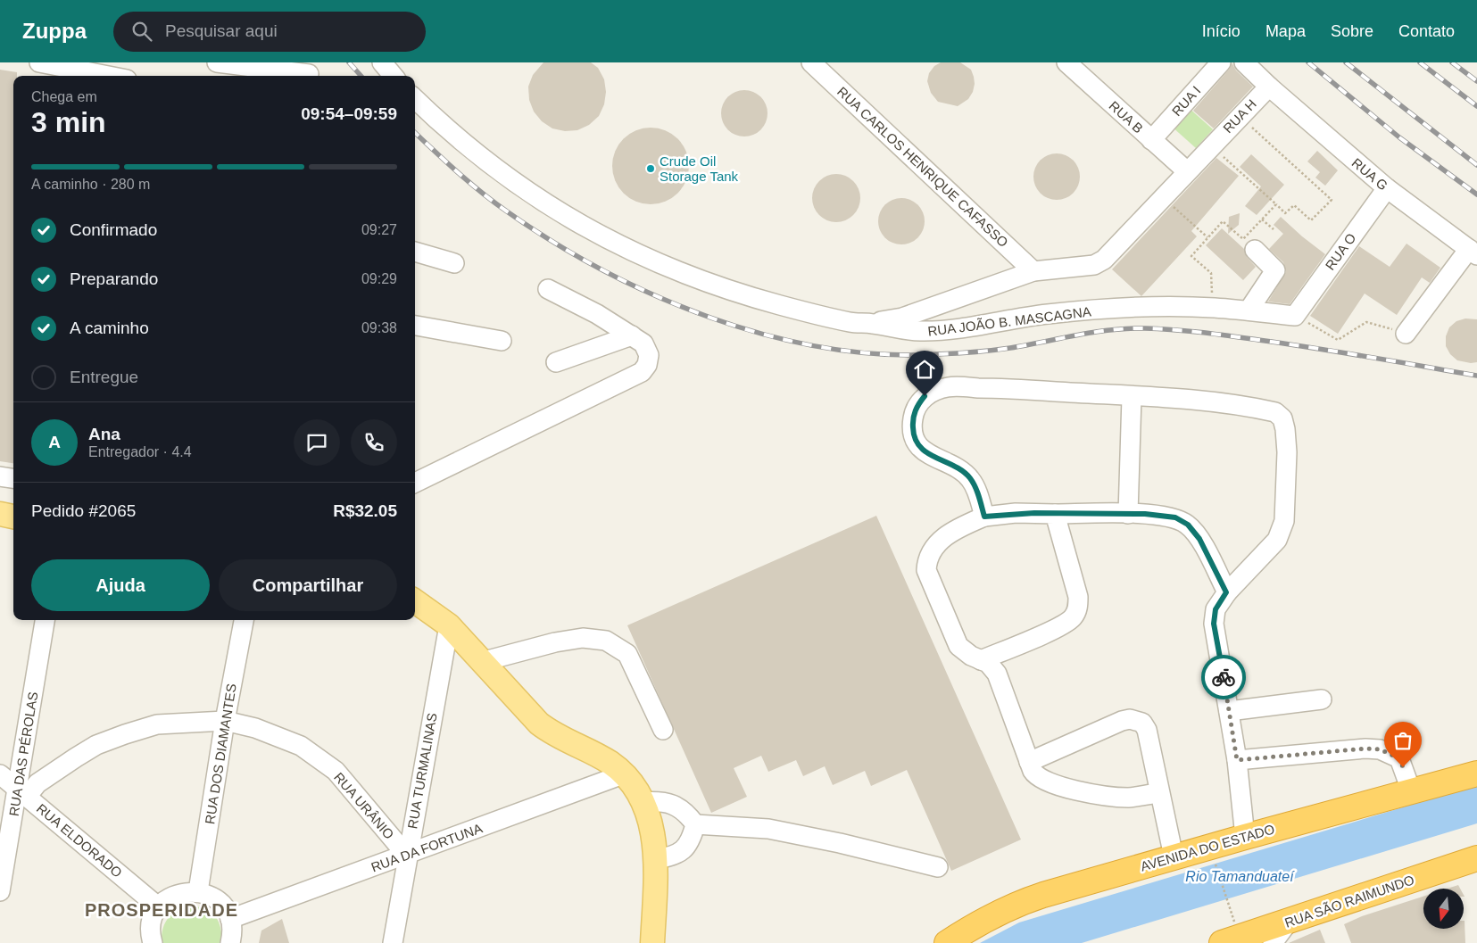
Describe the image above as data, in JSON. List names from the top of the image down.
{
  "streets": {
    "highway": ["AVENIDA DO ESTADO", "RUA SÃO RAIMUNDO"],
    "street": [
      "RUA I",
      "RUA H",
      "RUA B",
      "RUA CARLOS HENRIQUE CAFASSO",
      "RUA G",
      "RUA O",
      "RUA JOÃO B. MASCAGNA",
      "RUA DAS PÉROLAS",
      "RUA DOS DIAMANTES",
      "RUA TURMALINAS",
      "RUA URÂNIO",
      "RUA ELDORADO",
      "RUA DA FORTUNA"
    ]
  },
  "crossings": [
    ["RUA I", "RUA B"],
    ["RUA H", "RUA B"],
    ["RUA H", "RUA CARLOS HENRIQUE CAFASSO"],
    ["RUA H", "RUA G"],
    ["RUA H", "RUA JOÃO B. MASCAGNA"],
    ["RUA G", "RUA O"],
    ["RUA O", "RUA JOÃO B. MASCAGNA"],
    ["RUA DAS PÉROLAS", "RUA URÂNIO"],
    ["RUA DAS PÉROLAS", "RUA ELDORADO"],
    ["RUA DOS DIAMANTES", "RUA URÂNIO"],
    ["RUA TURMALINAS", "RUA URÂNIO"],
    ["RUA TURMALINAS", "RUA DA FORTUNA"],
    ["RUA URÂNIO", "RUA ELDORADO"],
    ["RUA URÂNIO", "RUA DA FORTUNA"]
  ],
  "districts": ["PROSPERIDADE"],
  "water": ["Rio Tamanduateí"],
  "places": ["Crude Oil Storage Tank"],
  "north": "bottom",
  "page": {
    "header": "Zuppa",
    "search": "Pesquisar aqui",
    "nav": [
      "Início",
      "Mapa",
      "Sobre",
      "Contato"
    ],
    "heading": ["3 min", "Chega em", "09:54–09:59"],
    "panel": [
      "Ana",
      "Entregador · 4.4",
      "Pedido #2065",
      "R$32.05"
    ],
    "bar": "A caminho · 280 m",
    "list": [
      ["Confirmado", "09:27"],
      ["Preparando", "09:29"],
      ["A caminho", "09:38"],
      "Entregue"
    ],
    "round": "A",
    "buttons": ["Ajuda", "Compartilhar"]
  }
}
